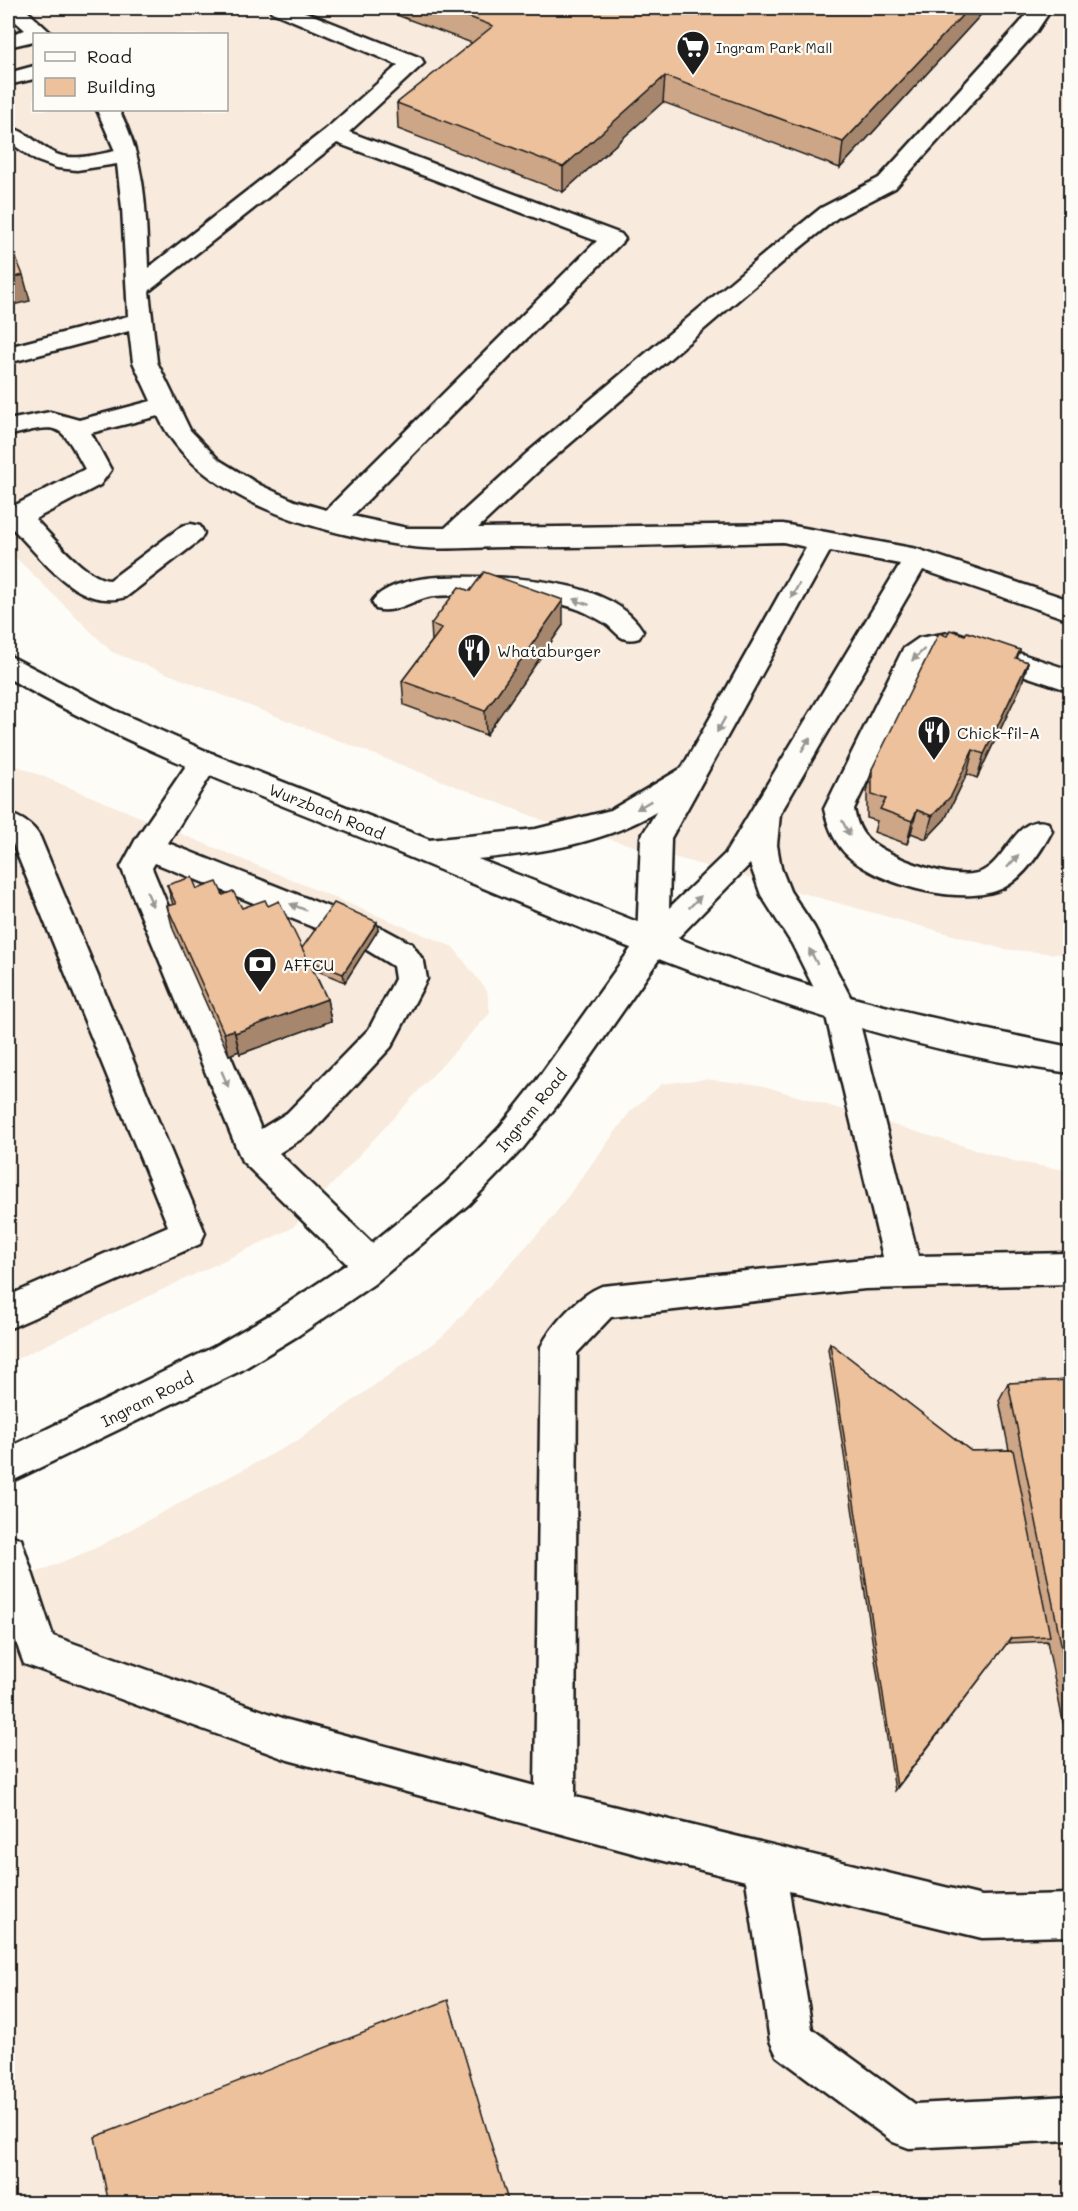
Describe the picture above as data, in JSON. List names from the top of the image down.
{
  "streets": {
    "main road": ["Wurzbach Road", "Ingram Road"]
  },
  "crossings": [
    ["Wurzbach Road", "Ingram Road"]
  ],
  "places": {
    "supermarket": ["Ingram Park Mall"],
    "restaurant": ["Whataburger", "Chick-fil-A"],
    "bank": ["AFFCU"]
  },
  "legend": ["Road", "Building"]
}
